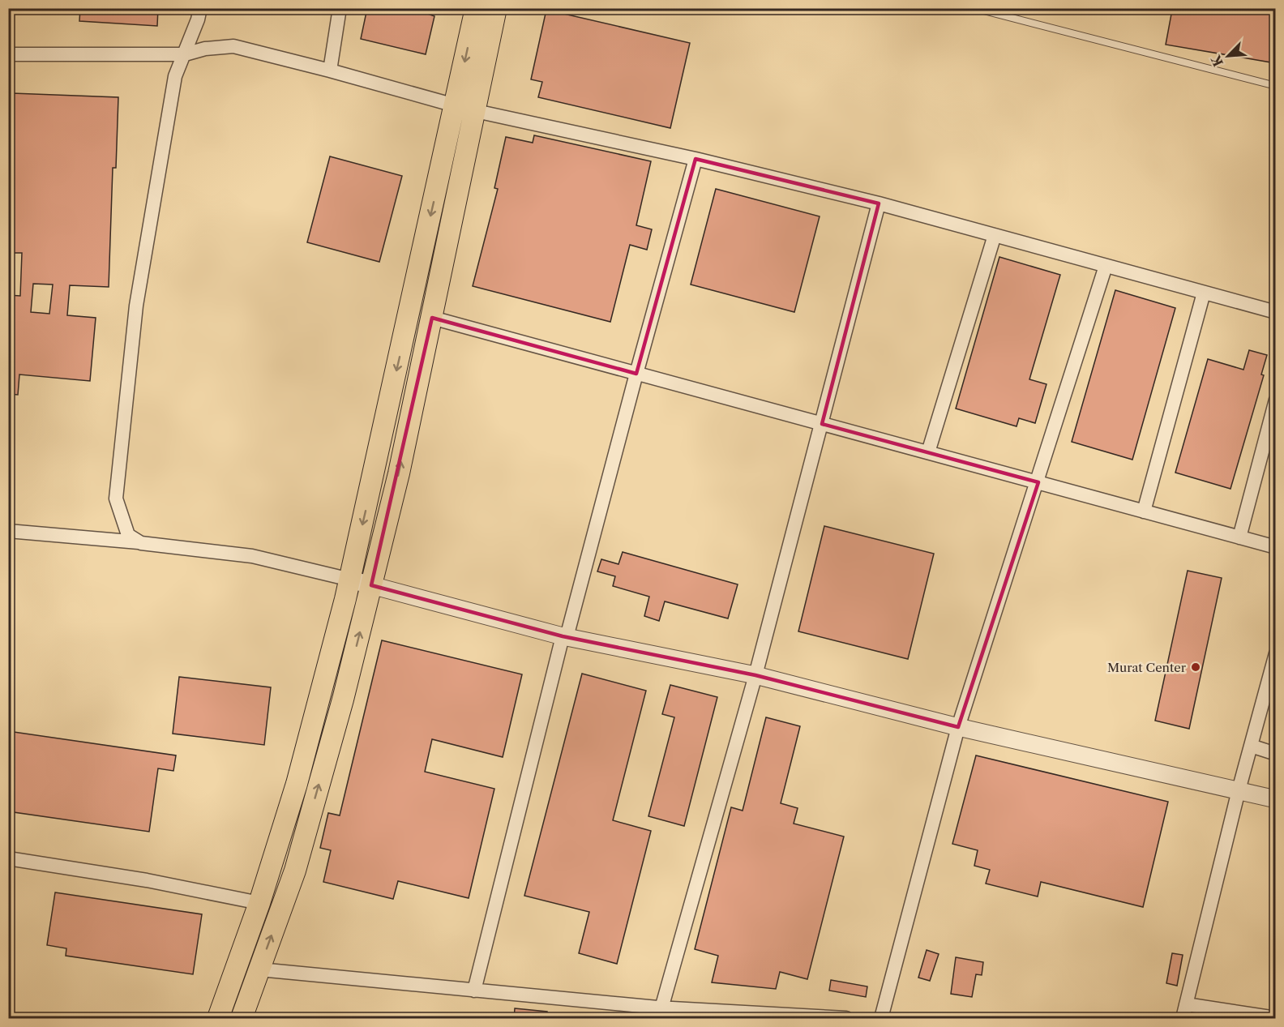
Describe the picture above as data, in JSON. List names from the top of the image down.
{
  "places": ["Murat Center"],
  "north": "bottom left"
}
